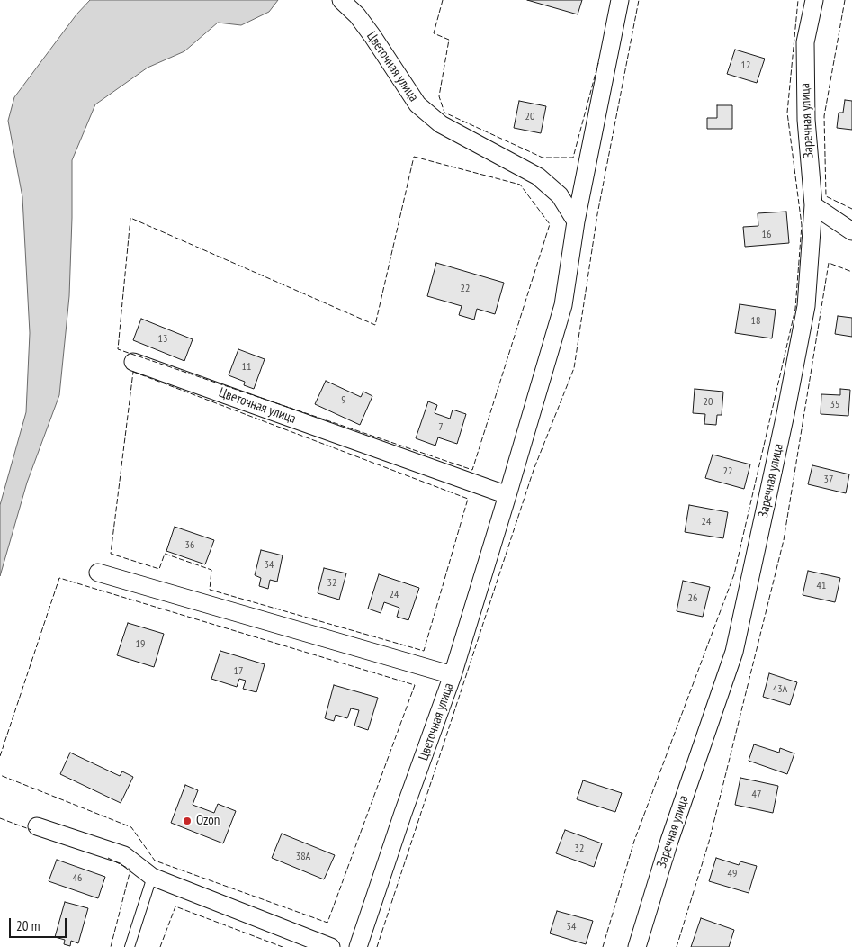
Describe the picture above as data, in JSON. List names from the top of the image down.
{
  "streets": {
    "street": ["Цветочная улица", "Заречная улица"]
  },
  "places": ["Ozon"],
  "house_numbers": [
    "12",
    "20",
    "16",
    "22",
    "18",
    "13",
    "11",
    "9",
    "20",
    "35",
    "7",
    "22",
    "37",
    "24",
    "36",
    "34",
    "32",
    "41",
    "24",
    "26",
    "19",
    "17",
    "43А",
    "47",
    "32",
    "38А",
    "49",
    "46",
    "34"
  ],
  "scale_bar": "20 m"
}
